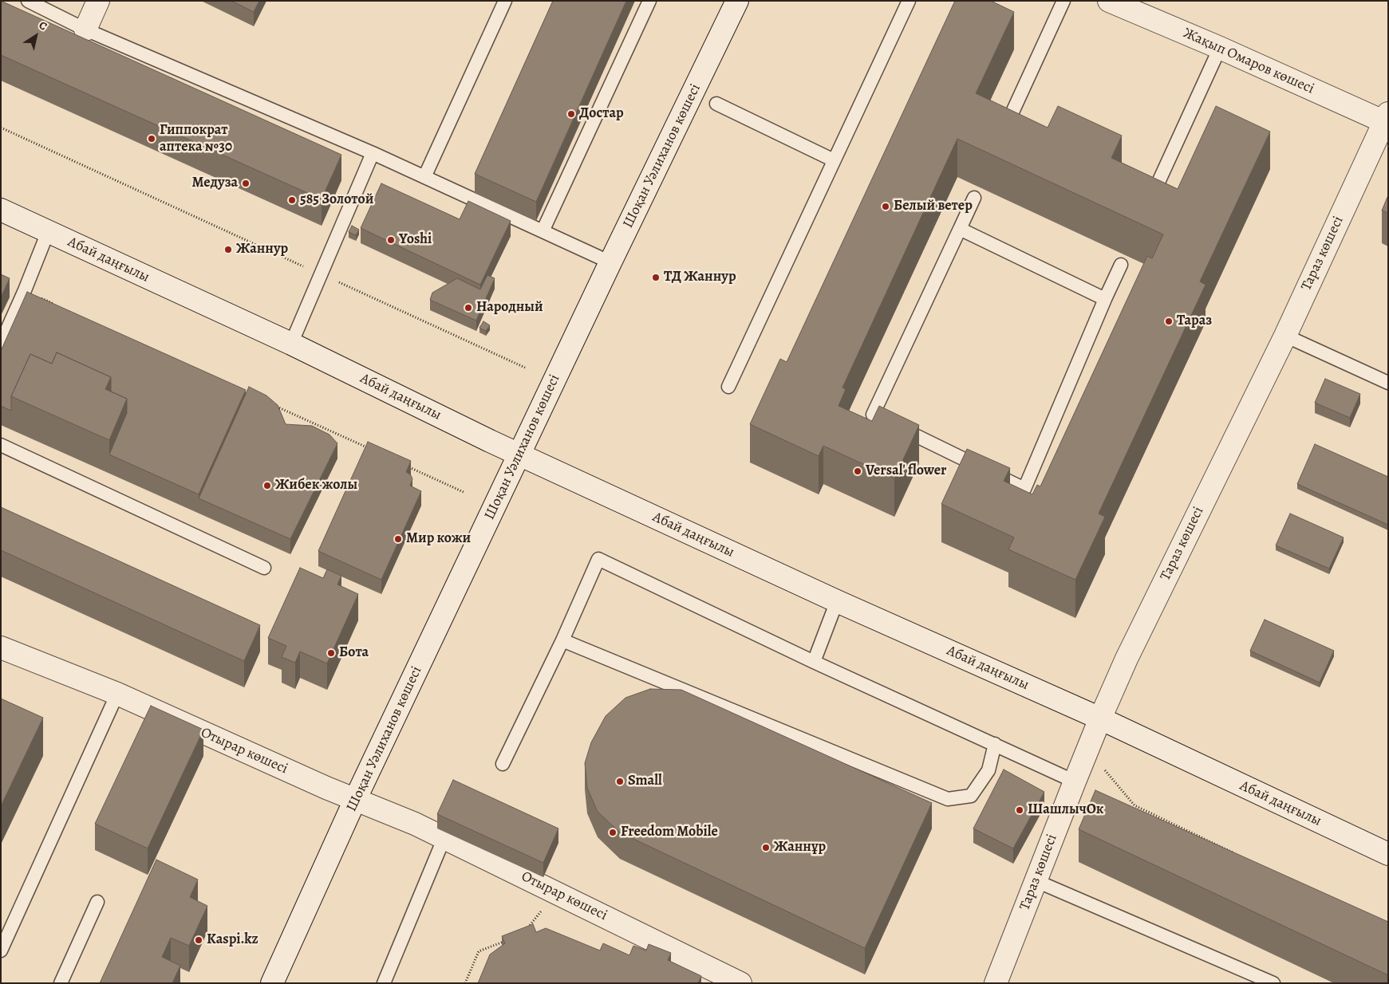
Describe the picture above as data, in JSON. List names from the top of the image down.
{
  "streets": {
    "street": [
      "Жақып Омаров көшесі",
      "Шоқан Уәлиханов көшесі",
      "Тараз көшесі",
      "Абай даңғылы",
      "Отырар көшесі"
    ]
  },
  "crossings": [
    ["Жақып Омаров көшесі", "Тараз көшесі"],
    ["Шоқан Уәлиханов көшесі", "Абай даңғылы"],
    ["Шоқан Уәлиханов көшесі", "Отырар көшесі"],
    ["Тараз көшесі", "Абай даңғылы"]
  ],
  "places": [
    "Достар",
    "Гиппократ аптека №30",
    "Медуза",
    "585 Золотой",
    "Белый ветер",
    "Yoshi",
    "Жаннур",
    "ТД Жаннур",
    "Народный",
    "Тараз",
    "Versal' flower",
    "Жибек жолы",
    "Мир кожи",
    "Бота",
    "Small",
    "ШашлычОк",
    "Freedom Mobile",
    "Жаннұр",
    "Kaspi.kz"
  ],
  "north": "top right"
}
